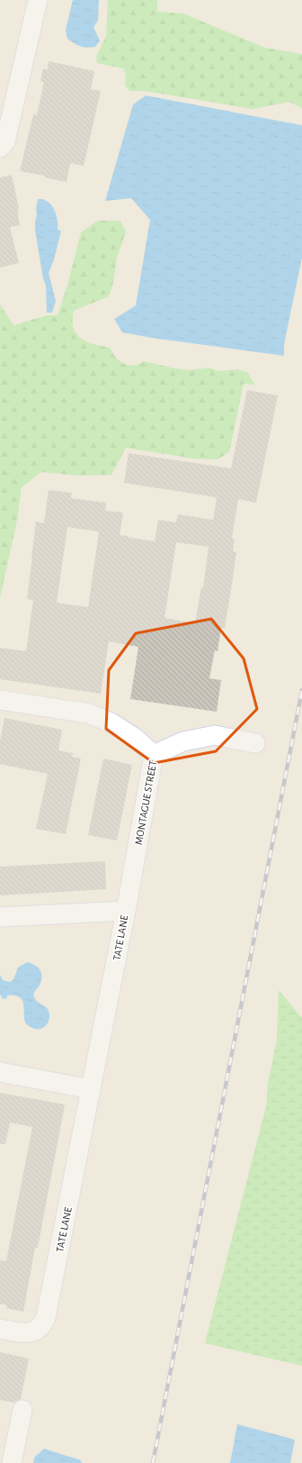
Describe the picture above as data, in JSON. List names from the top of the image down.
{
  "streets": {
    "street": ["MONTAGUE STREET", "TATE LANE"]
  },
  "crossings": [
    ["MONTAGUE STREET", "TATE LANE"]
  ]
}
